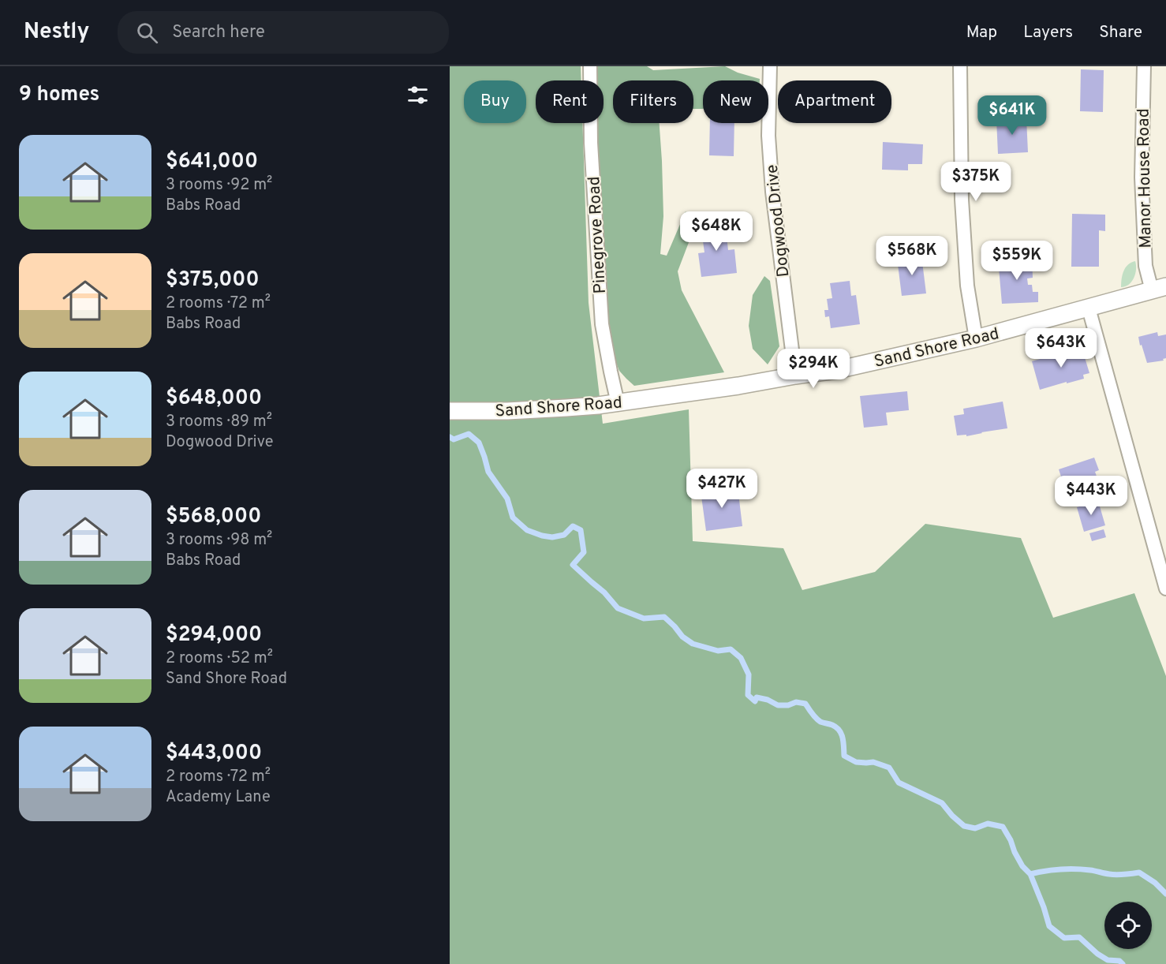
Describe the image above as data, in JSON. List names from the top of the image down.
{
  "streets": {
    "street": [
      "Manor House Road",
      "Dogwood Drive",
      "Pinegrove Road",
      "Sand Shore Road"
    ]
  },
  "crossings": [
    ["Manor House Road", "Sand Shore Road"],
    ["Dogwood Drive", "Sand Shore Road"],
    ["Pinegrove Road", "Sand Shore Road"]
  ],
  "page": {
    "header": "Nestly",
    "search": "Search here",
    "nav": ["Map", "Layers", "Share"],
    "heading": "9 homes",
    "chip": [
      "Buy",
      "Rent",
      "Filters",
      "New",
      "Apartment"
    ],
    "price": [
      "$641K",
      "$375K",
      "$648K",
      "$568K",
      "$559K",
      "$643K",
      "$294K",
      "$427K",
      "$443K"
    ],
    "list": [
      {
        "name": "$641,000",
        "note": "3 rooms · 92 m² · Babs Road"
      },
      {
        "name": "$375,000",
        "note": "2 rooms · 72 m² · Babs Road"
      },
      {
        "name": "$648,000",
        "note": "3 rooms · 89 m² · Dogwood Drive"
      },
      {
        "name": "$568,000",
        "note": "3 rooms · 98 m² · Babs Road"
      },
      {
        "name": "$294,000",
        "note": "2 rooms · 52 m² · Sand Shore Road"
      },
      {
        "name": "$443,000",
        "note": "2 rooms · 72 m² · Academy Lane"
      }
    ]
  }
}
